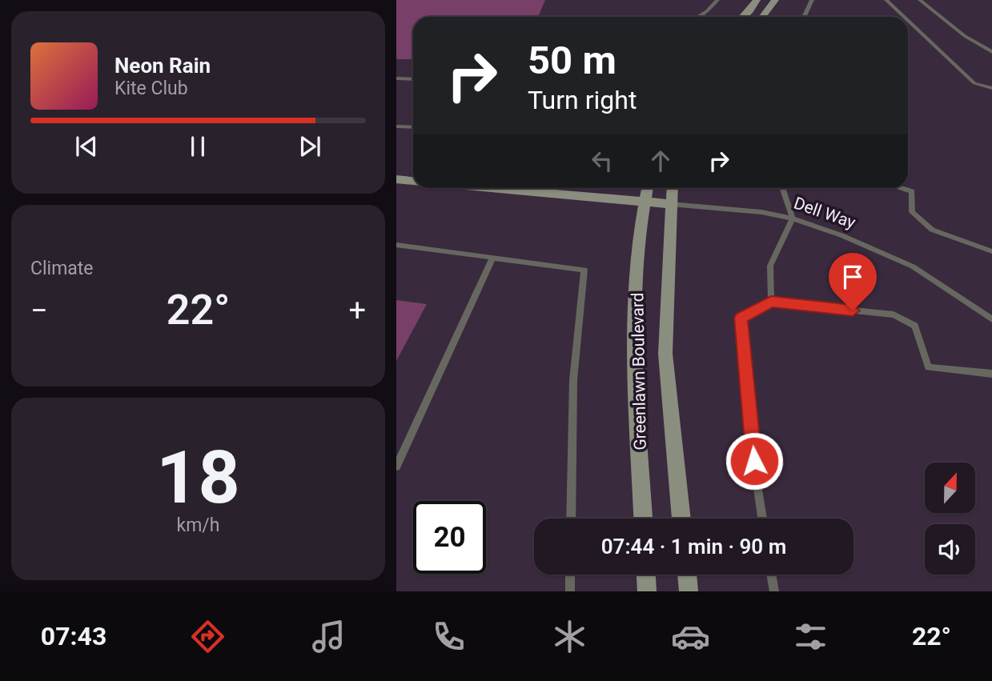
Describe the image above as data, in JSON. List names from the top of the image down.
{
  "streets": {
    "main road": ["Dell Way", "Greenlawn Boulevard"]
  },
  "crossings": [
    ["Dell Way", "Greenlawn Boulevard"]
  ],
  "north": "top",
  "page": {
    "turn": ["50 m", "Turn right"],
    "song": ["Neon Rain", "Kite Club"],
    "tile": [
      "Climate",
      ["18", "km/h"]
    ],
    "heat": ["−", "22°", "+"],
    "limit": "20",
    "trip": "07:44 · 1 min · 90 m",
    "tabs": ["07:43", "22°"]
  }
}
